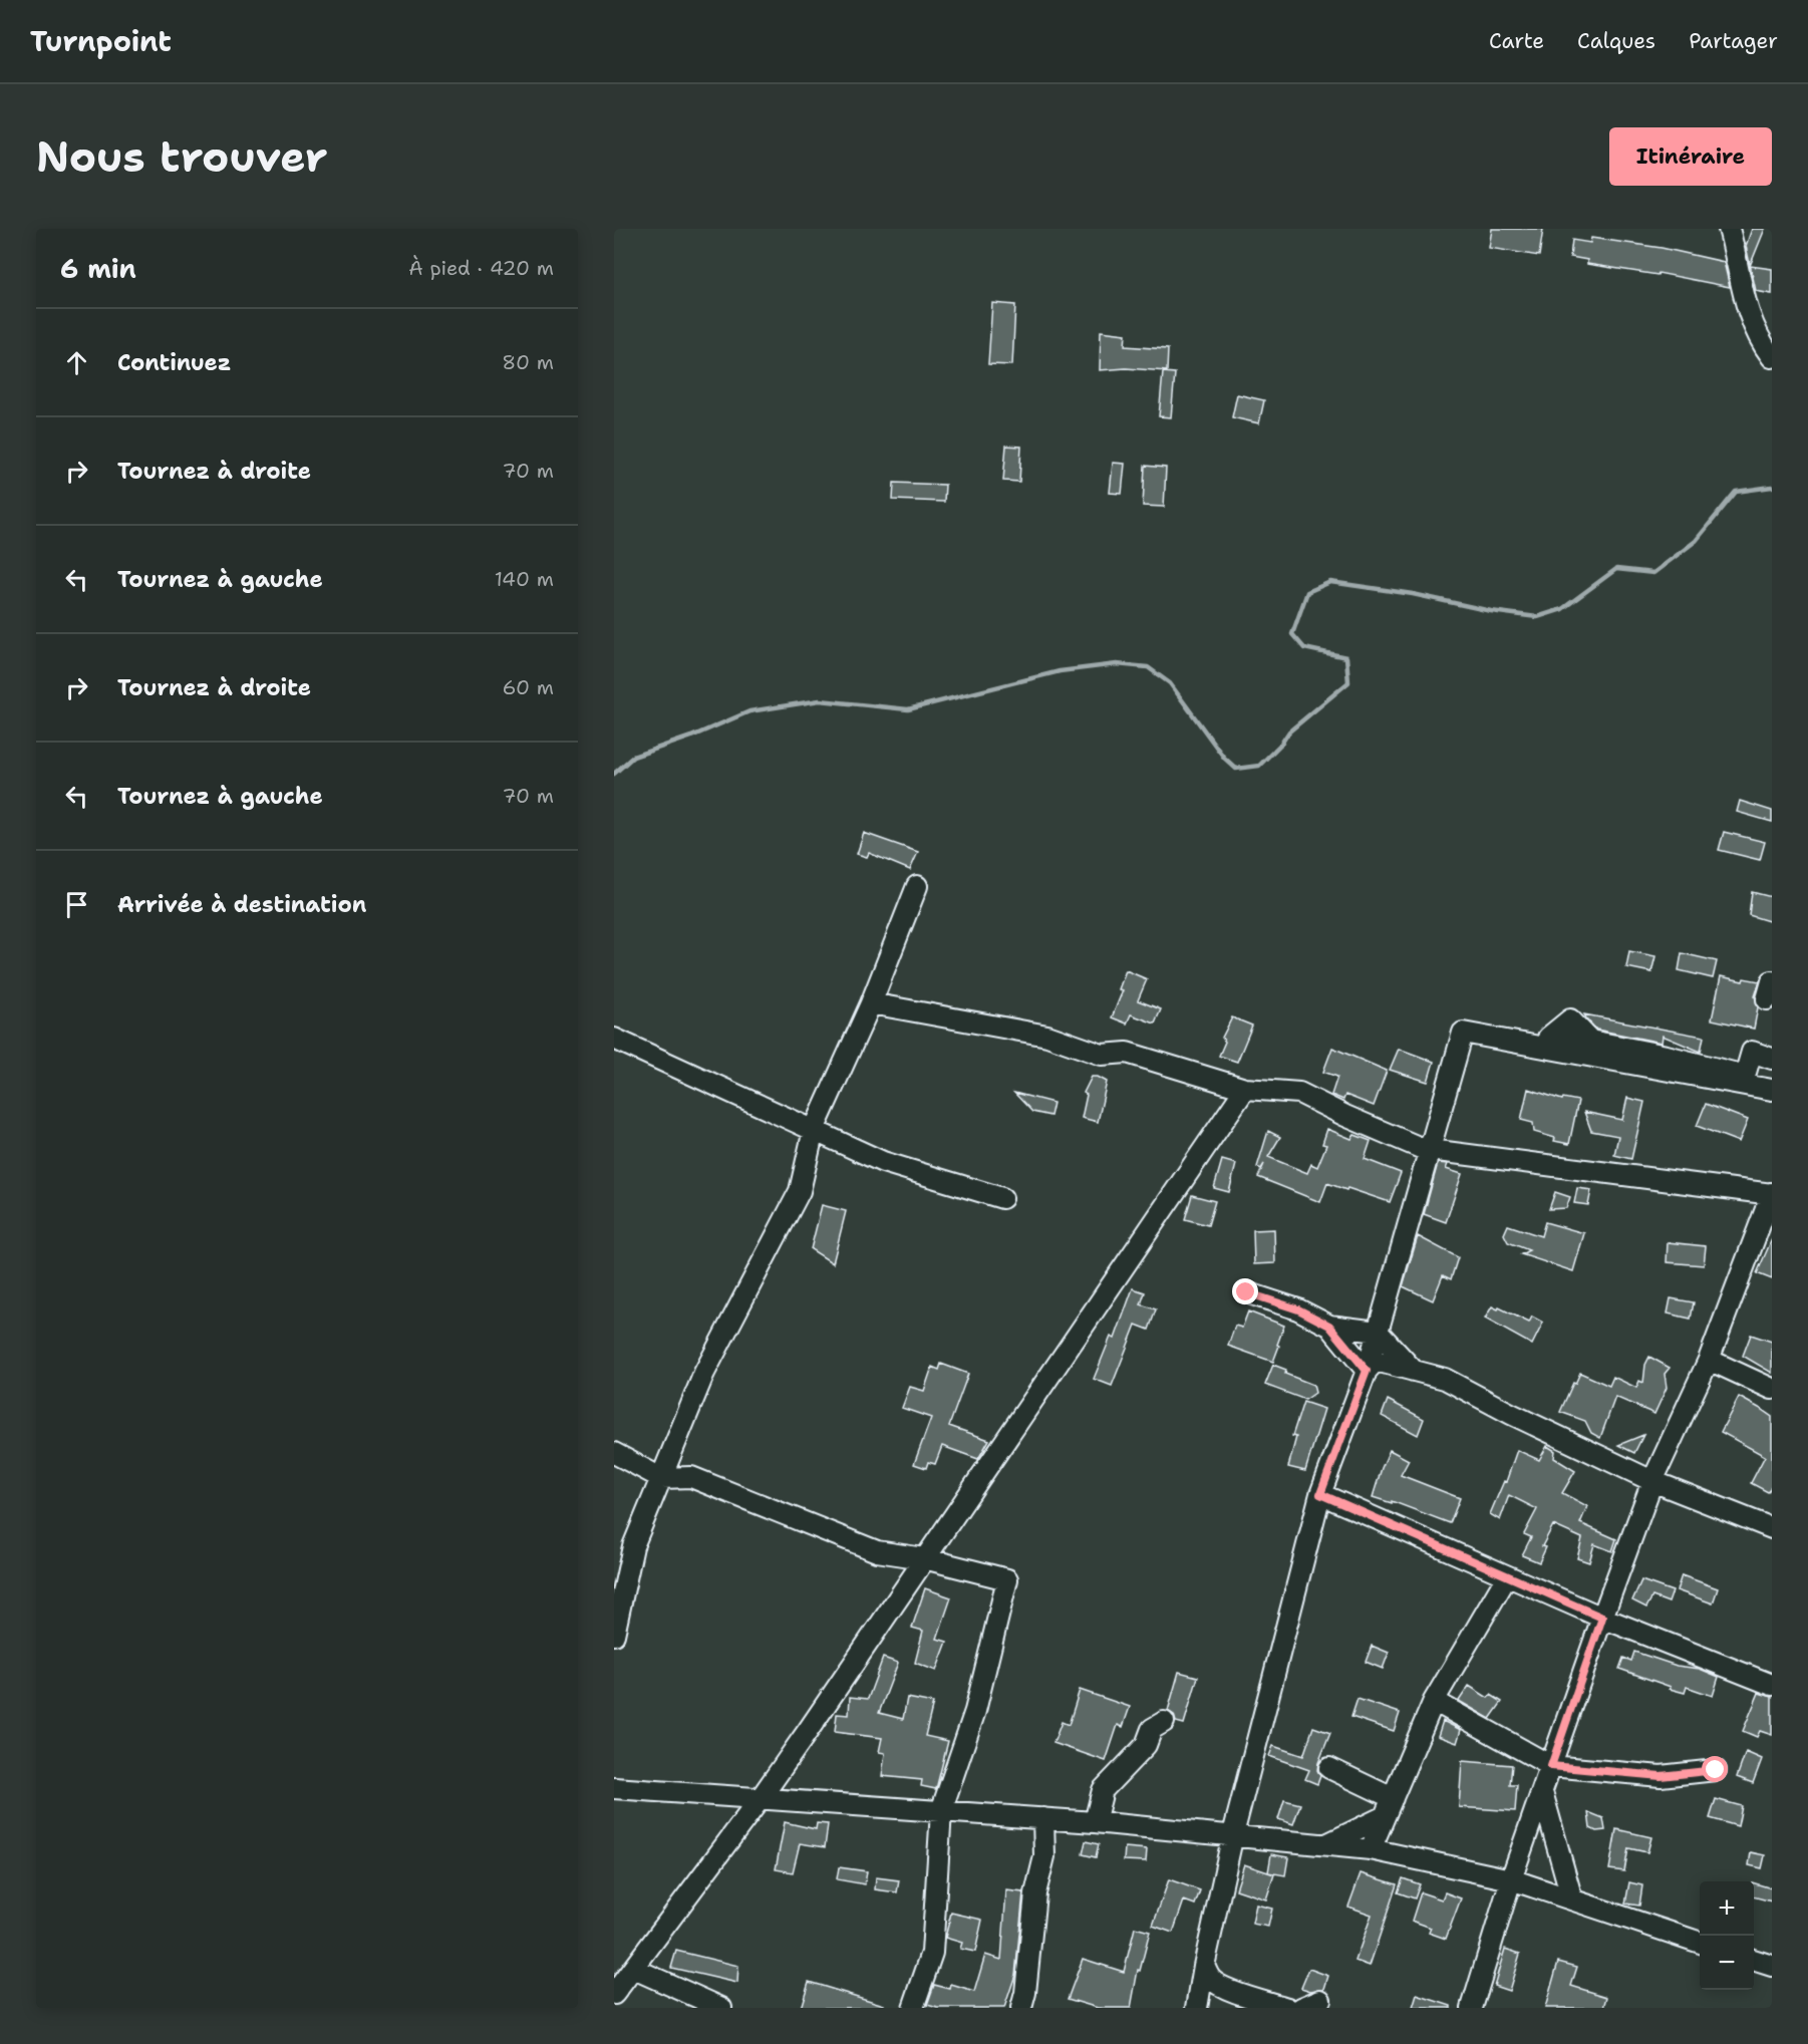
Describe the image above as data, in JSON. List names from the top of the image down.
{
  "page": {
    "header": "Turnpoint",
    "nav": ["Carte", "Calques", "Partager"],
    "buttons": "Itinéraire",
    "title": "Nous trouver",
    "heading": ["6 min", "À pied · 420 m"],
    "list": [
      ["Continuez", "80 m"],
      ["Tournez à droite", "70 m"],
      ["Tournez à gauche", "140 m"],
      ["Tournez à droite", "60 m"],
      ["Tournez à gauche", "70 m"],
      "Arrivée à destination"
    ],
    "map_buttons": ["+", "−"]
  }
}
